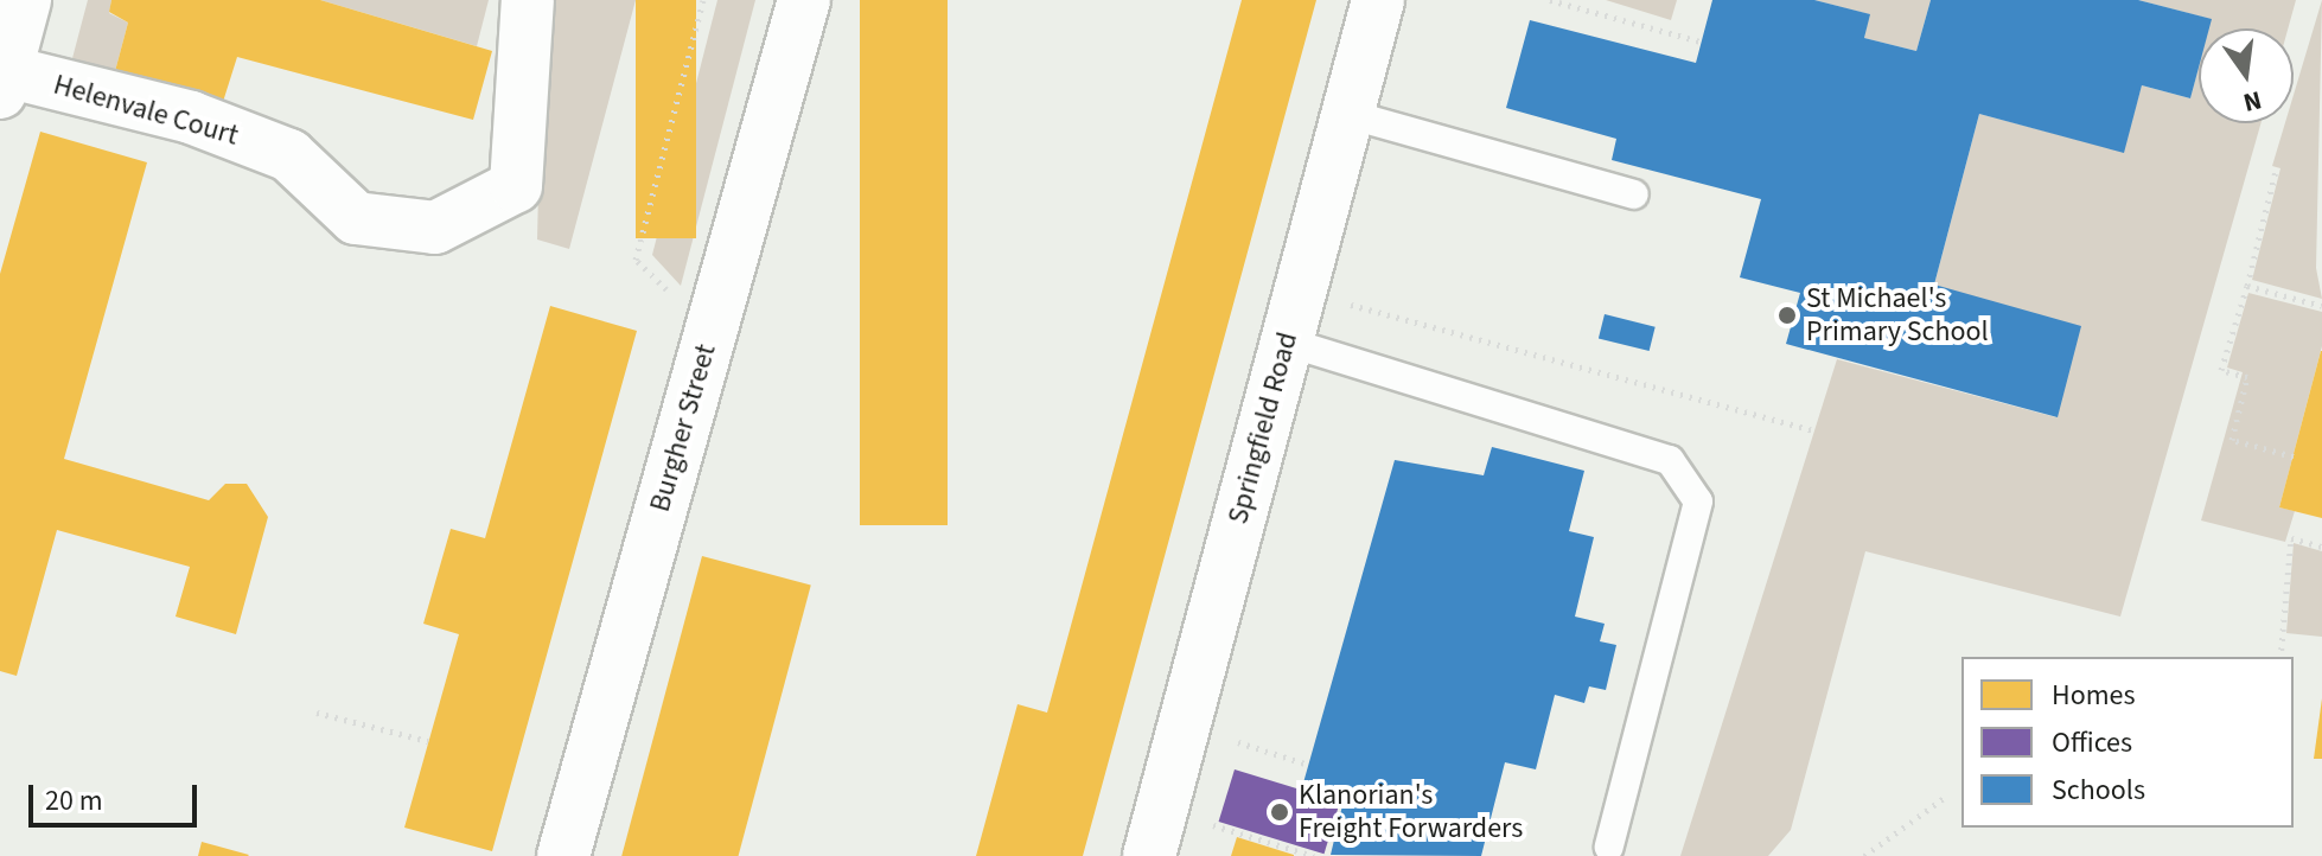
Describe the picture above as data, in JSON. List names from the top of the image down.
{
  "streets": {
    "street": ["Helenvale Court", "Burgher Street", "Springfield Road"]
  },
  "places": ["St Michael's Primary School", "Klanorian's Freight Forwarders"],
  "legend": ["Homes", "Offices", "Schools"],
  "scale_bar": "20 m",
  "north": "bottom"
}
